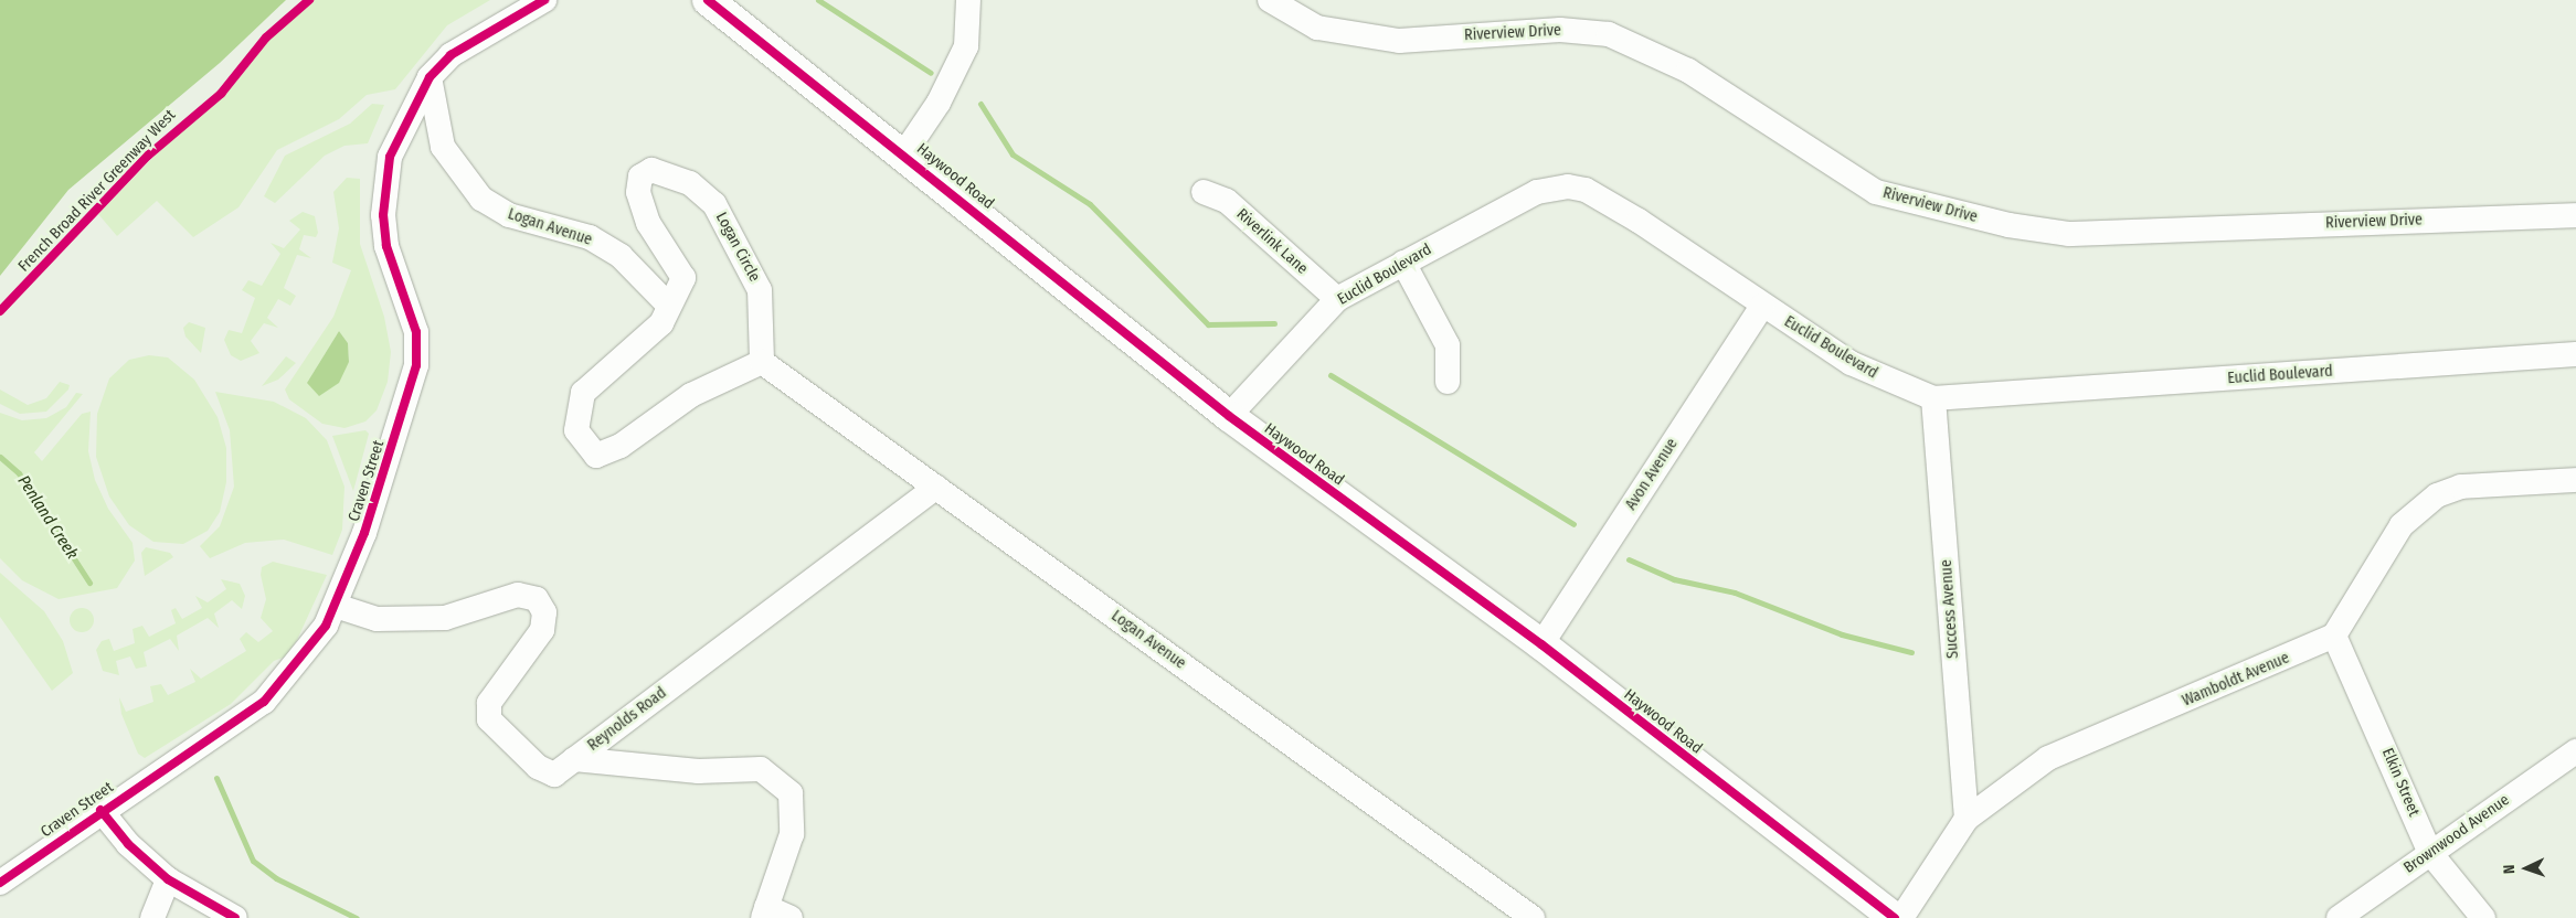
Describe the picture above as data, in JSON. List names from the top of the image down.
{
  "streets": {
    "main road": ["Haywood Road"],
    "street": [
      "Riverview Drive",
      "Logan Avenue",
      "Riverlink Lane",
      "Logan Circle",
      "Euclid Boulevard",
      "Avon Avenue",
      "Craven Street",
      "Success Avenue",
      "Wamboldt Avenue",
      "Reynolds Road",
      "Elkin Street",
      "Brownwood Avenue"
    ],
    "cycle path": ["French Broad River Greenway West"]
  },
  "crossings": [
    ["Haywood Road", "Euclid Boulevard"],
    ["Haywood Road", "Avon Avenue"],
    ["Logan Avenue", "Logan Circle"],
    ["Logan Avenue", "Craven Street"],
    ["Logan Avenue", "Reynolds Road"],
    ["Riverlink Lane", "Euclid Boulevard"],
    ["Euclid Boulevard", "Avon Avenue"],
    ["Euclid Boulevard", "Success Avenue"],
    ["Success Avenue", "Wamboldt Avenue"],
    ["Wamboldt Avenue", "Elkin Street"],
    ["Elkin Street", "Brownwood Avenue"]
  ],
  "water": ["Penland Creek"],
  "north": "left"
}
